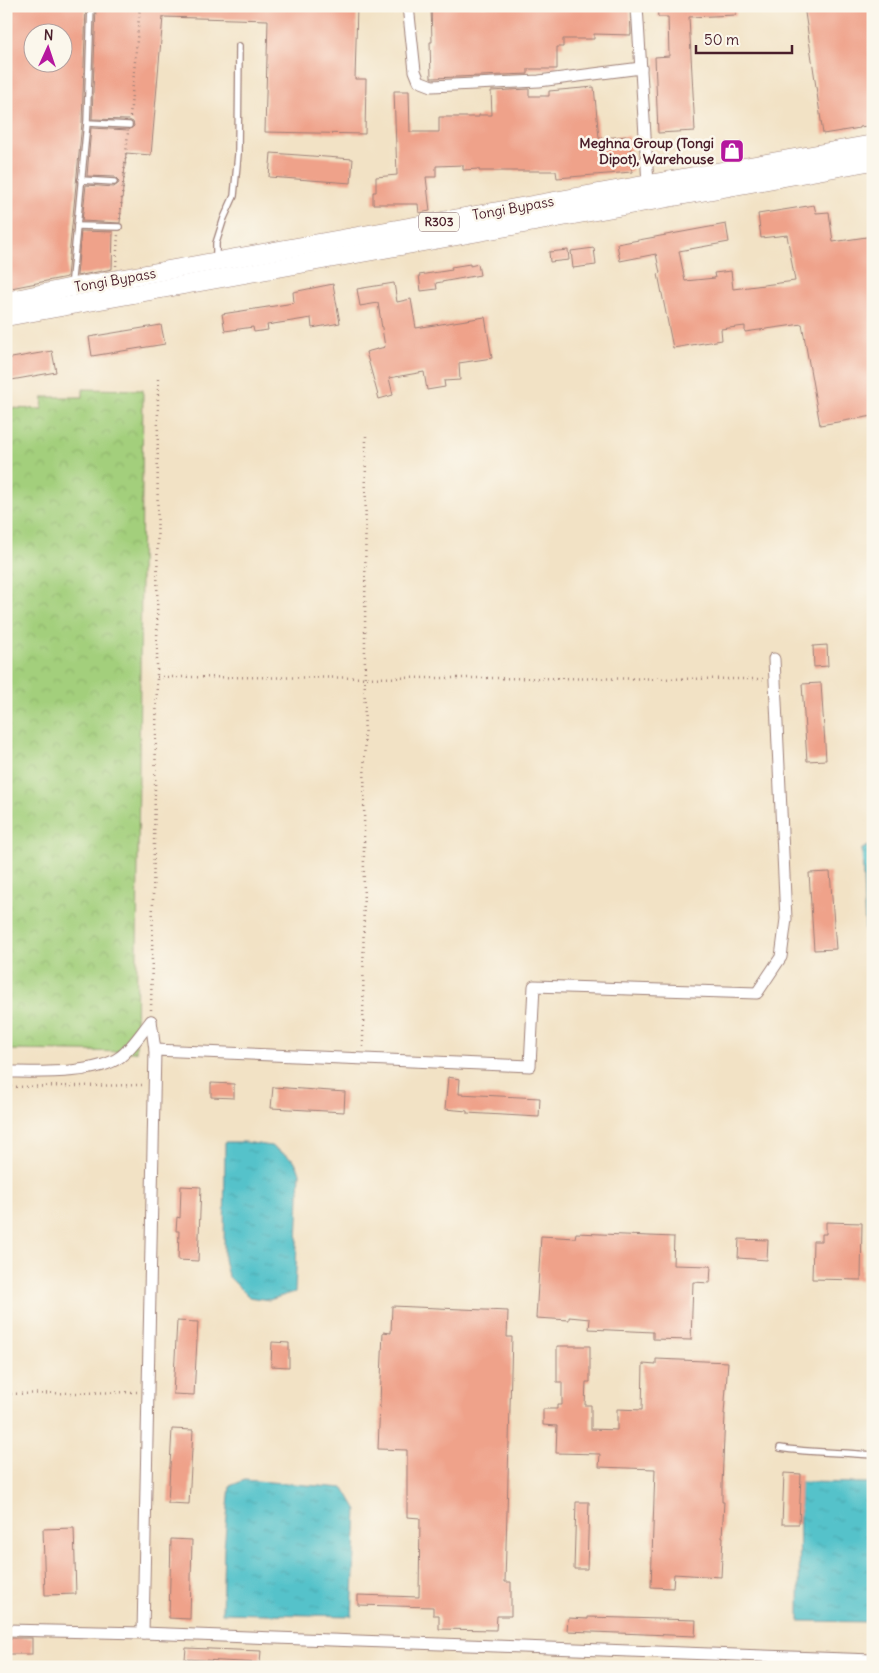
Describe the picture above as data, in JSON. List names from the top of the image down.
{
  "streets": {
    "main road": ["Tongi Bypass", "R303"]
  },
  "places": {
    "shop": ["Meghna Group (Tongi Dipot), Warehouse"]
  },
  "scale_bar": "50 m",
  "north": "top"
}
